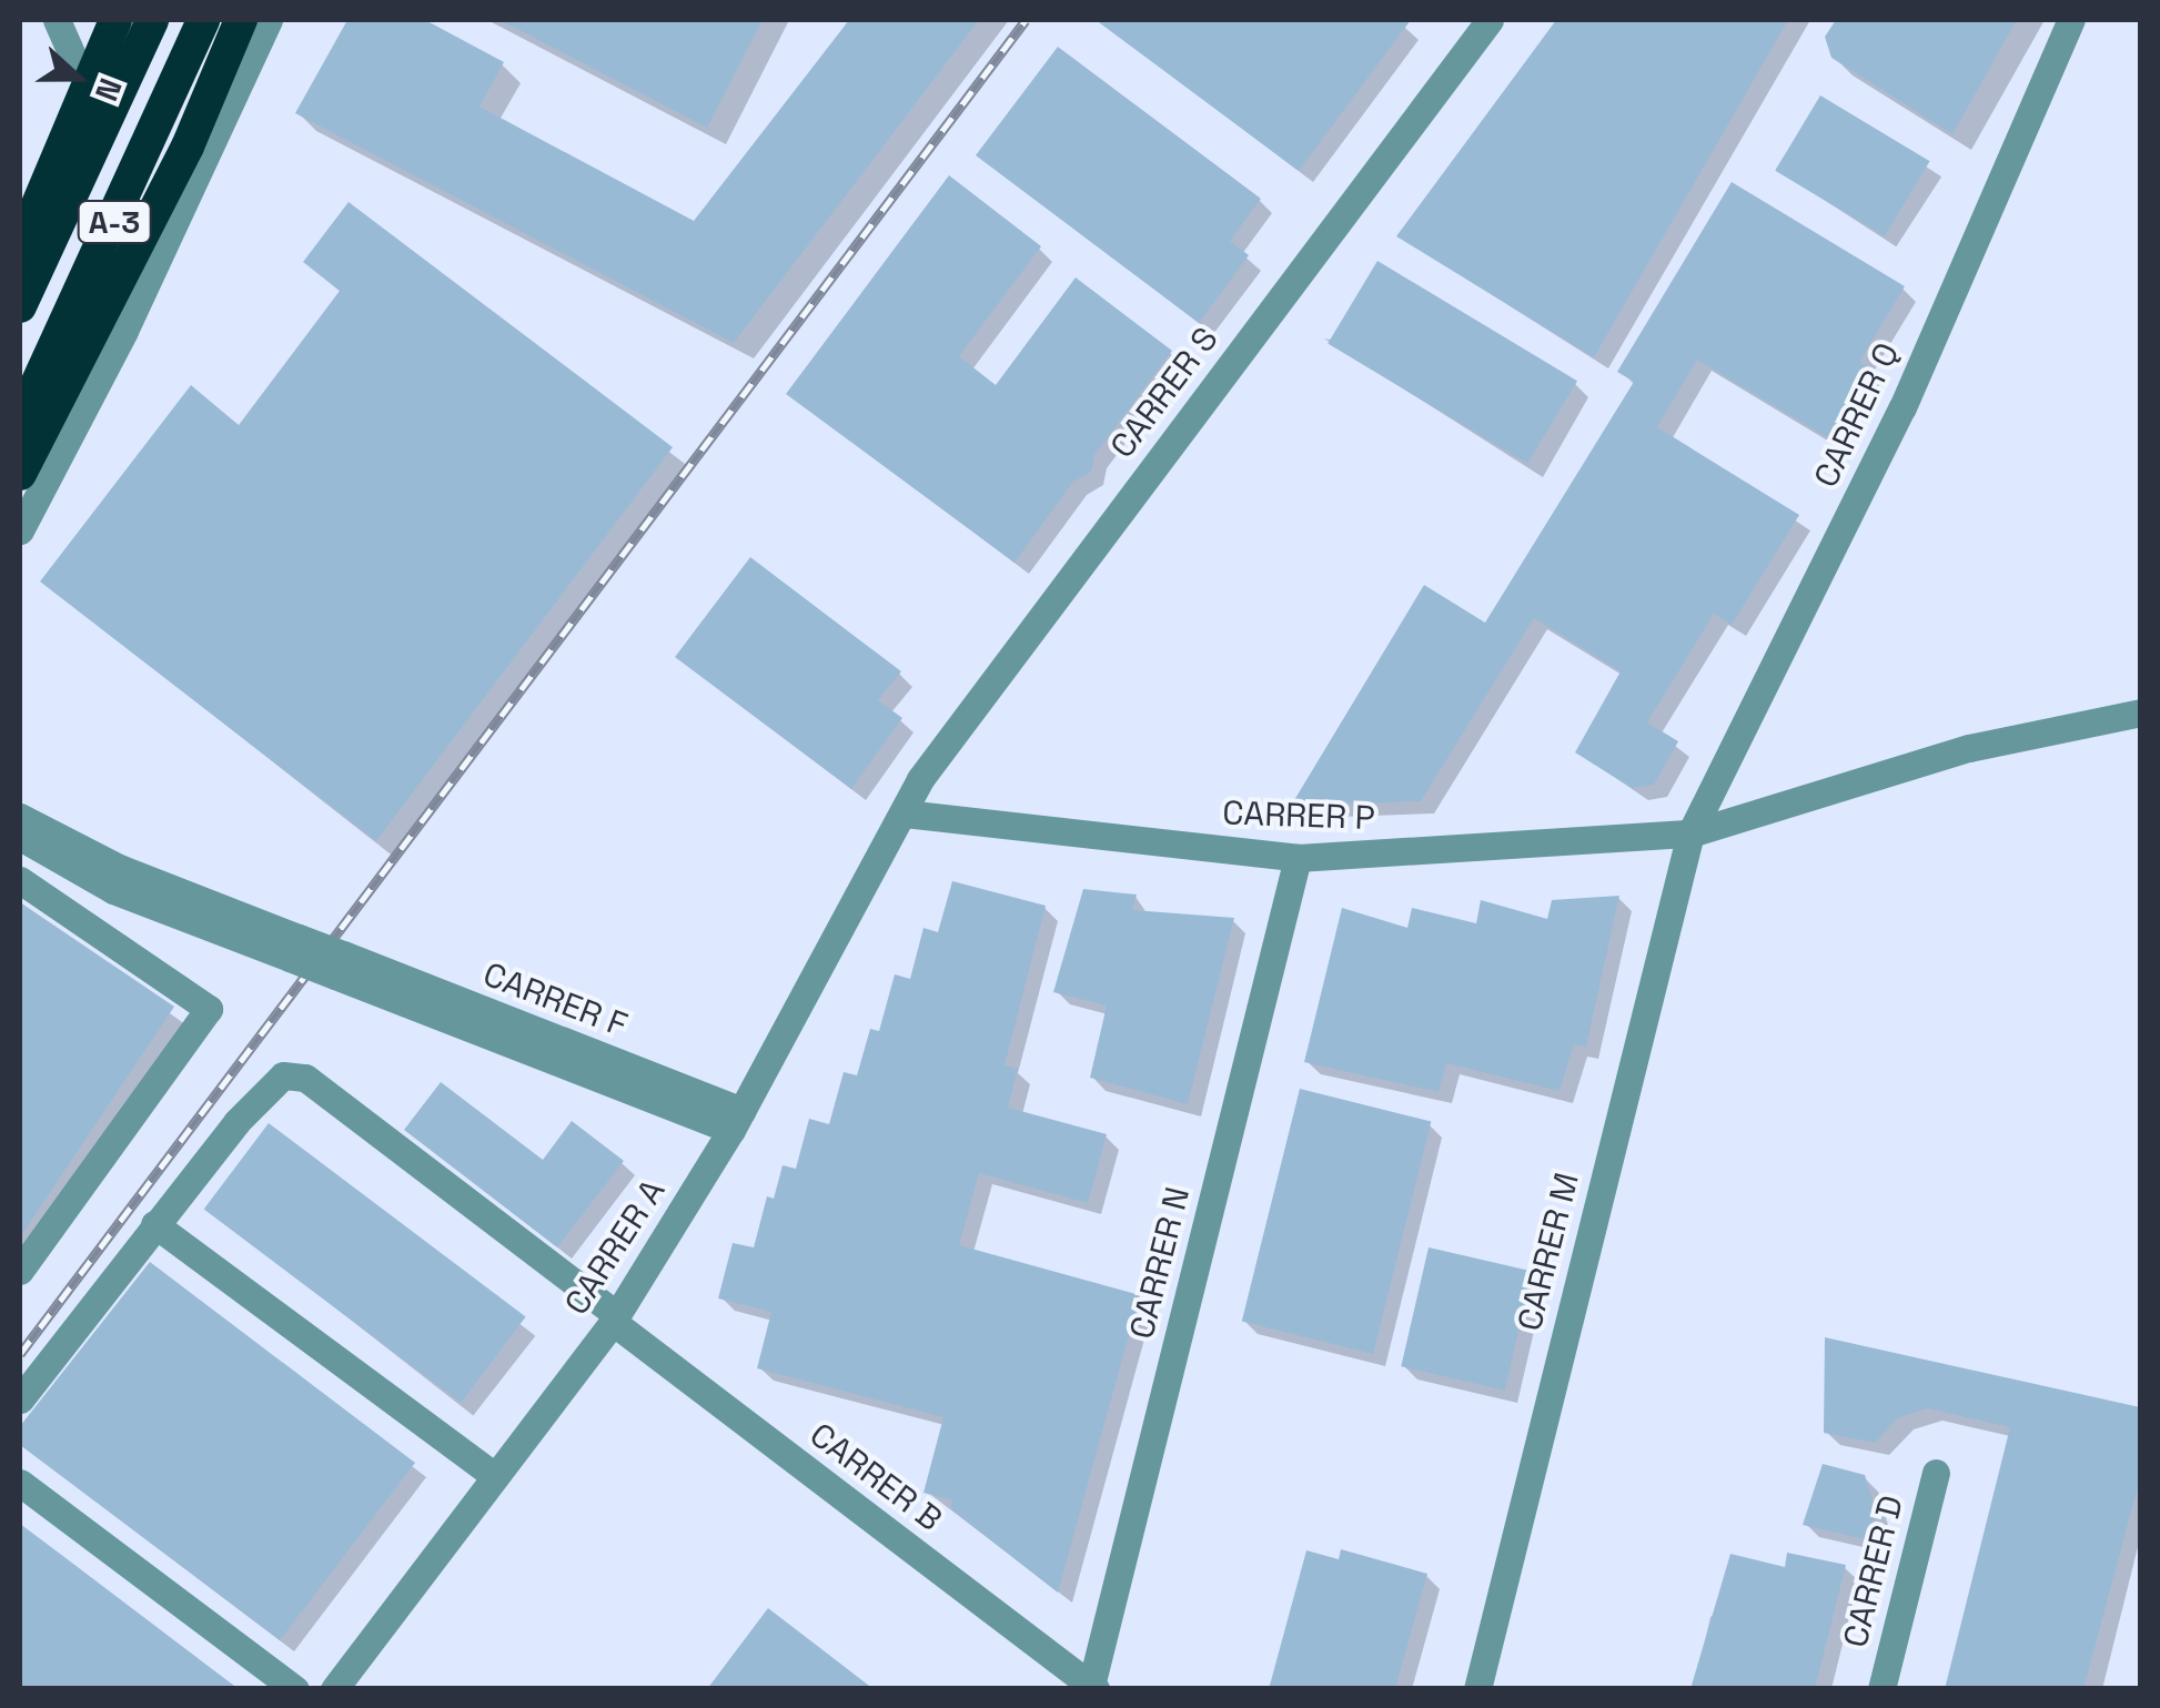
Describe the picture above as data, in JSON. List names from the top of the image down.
{
  "streets": {
    "highway": ["A-3"],
    "street": [
      "CARRER S",
      "CARRER Q",
      "CARRER P",
      "CARRER F",
      "CARRER A",
      "CARRER M",
      "CARRER N",
      "CARRER B",
      "CARRER D"
    ]
  },
  "crossings": [
    ["CARRER S", "CARRER P"],
    ["CARRER S", "CARRER A"],
    ["CARRER Q", "CARRER P"],
    ["CARRER Q", "CARRER M"],
    ["CARRER P", "CARRER A"],
    ["CARRER P", "CARRER M"],
    ["CARRER P", "CARRER N"],
    ["CARRER F", "CARRER A"],
    ["CARRER A", "CARRER B"],
    ["CARRER N", "CARRER B"]
  ],
  "north": "right"
}
